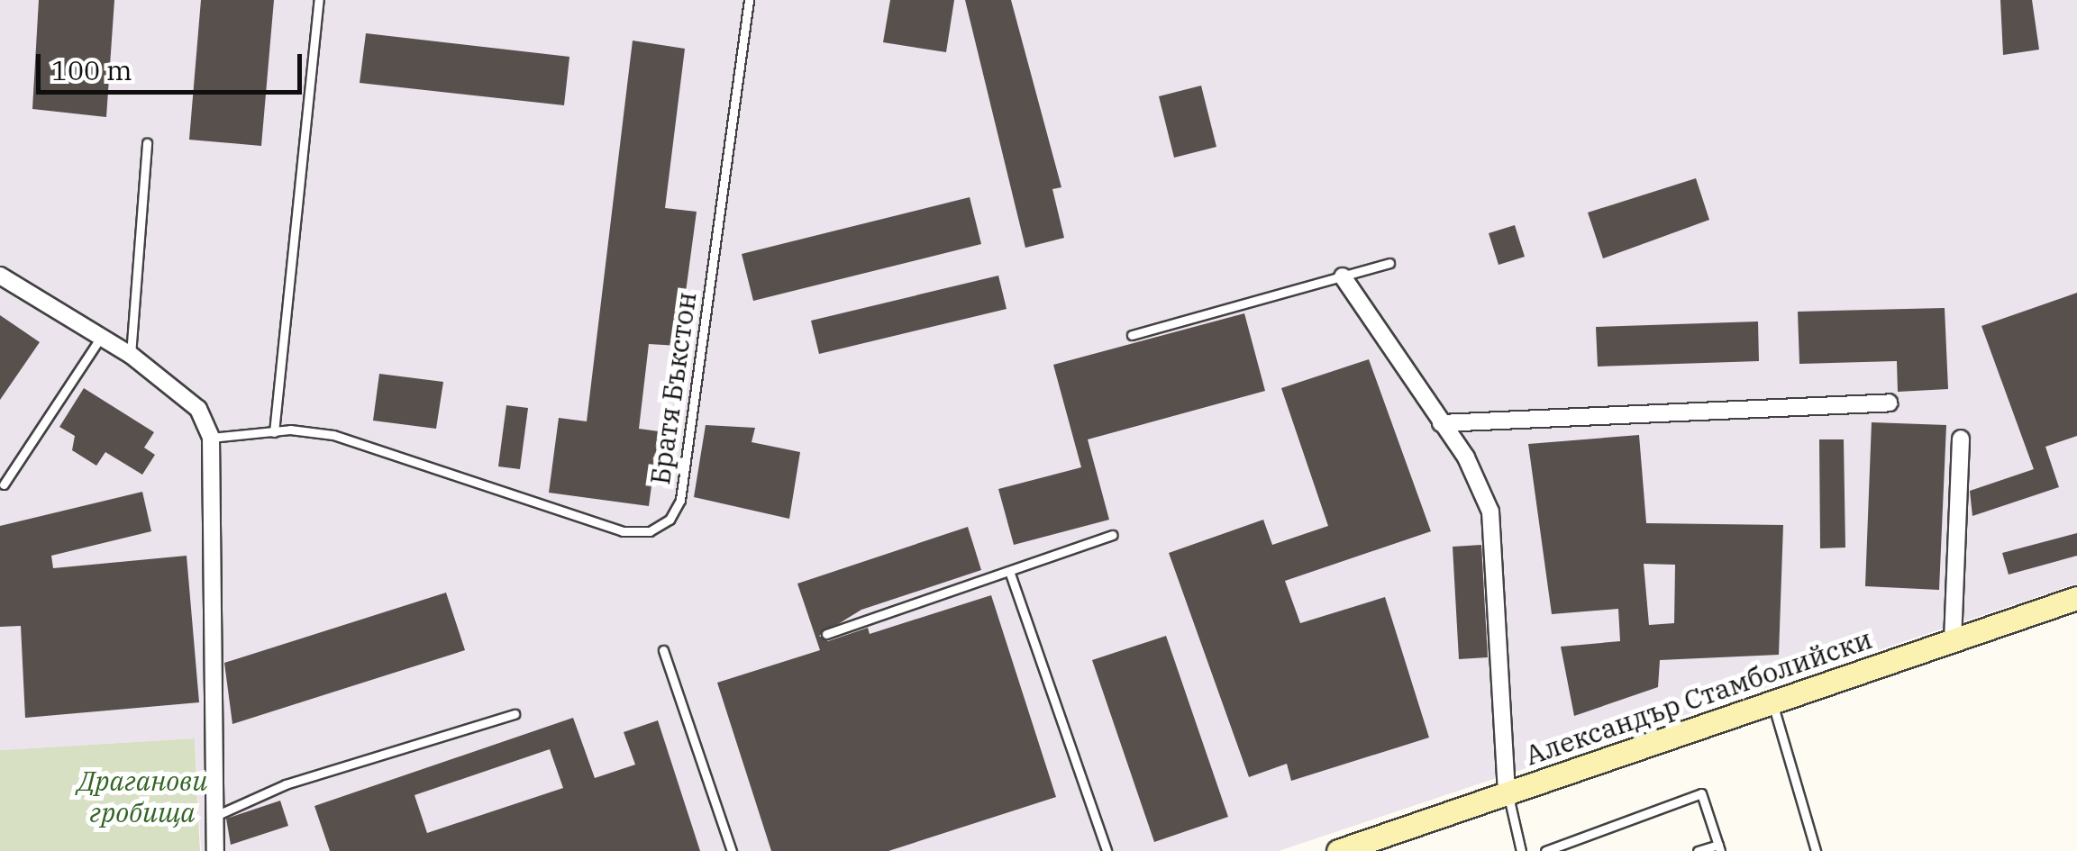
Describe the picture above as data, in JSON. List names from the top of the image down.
{
  "streets": {
    "street": ["Александър Стамболийски"],
    "lane": ["Братя Бъкстон"]
  },
  "parks": ["Драганови гробища"],
  "scale_bar": "100 m"
}
